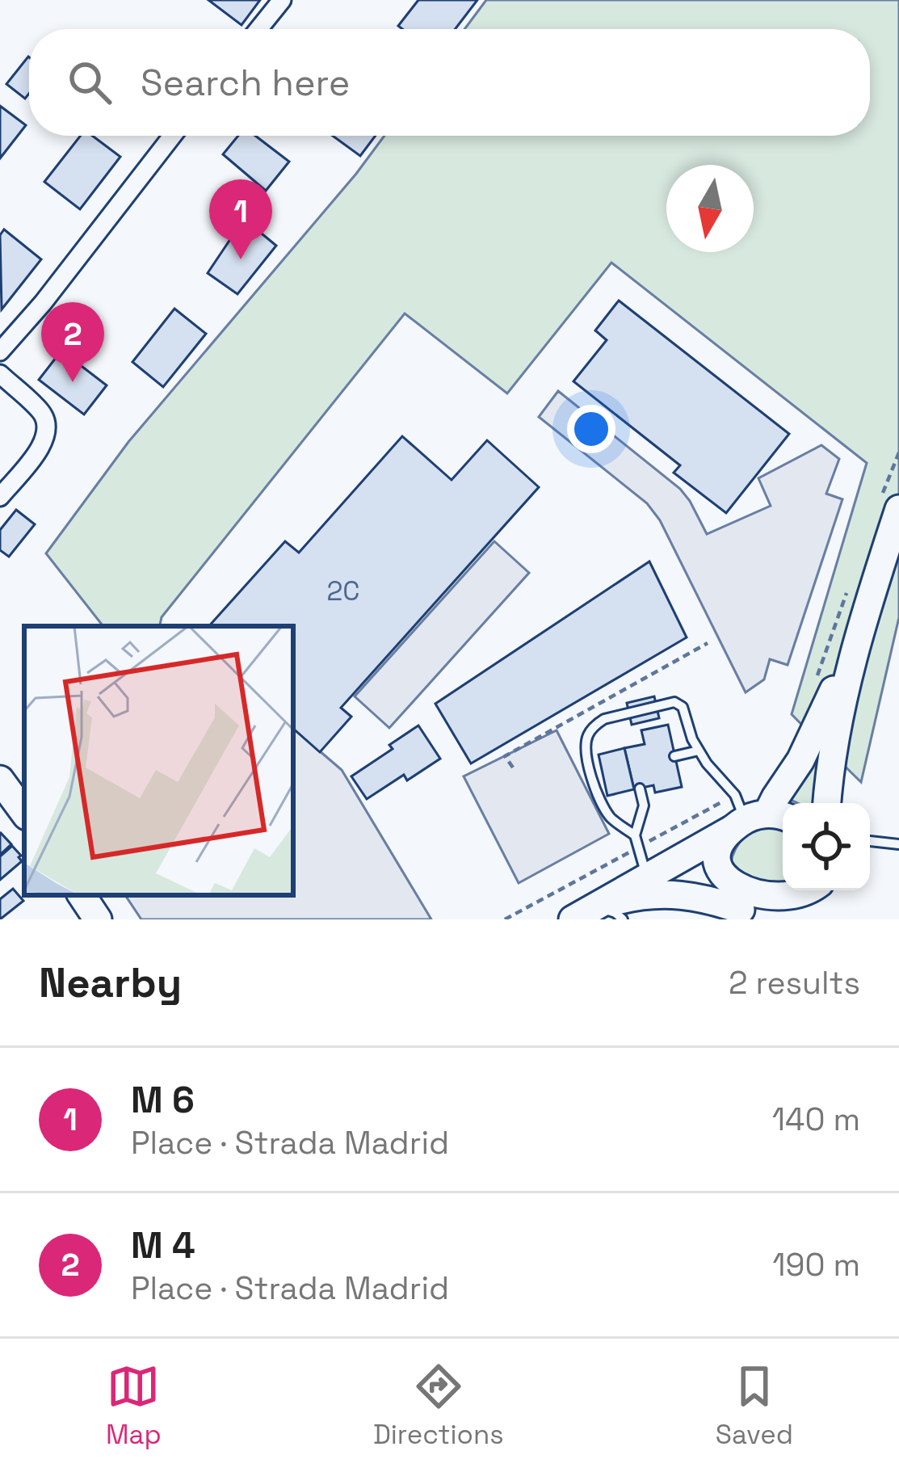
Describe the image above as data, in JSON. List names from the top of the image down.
{
  "house_numbers": ["2C"],
  "north": "bottom",
  "page": {
    "search": "Search here",
    "pins": ["1", "2"],
    "heading": ["Nearby", "2 results"],
    "list": [
      {
        "mark": "1",
        "name": "M 6",
        "note": "Place · Strada Madrid",
        "value": "140 m"
      },
      {
        "mark": "2",
        "name": "M 4",
        "note": "Place · Strada Madrid",
        "value": "190 m"
      }
    ],
    "nav": ["Map", "Directions", "Saved"]
  }
}
